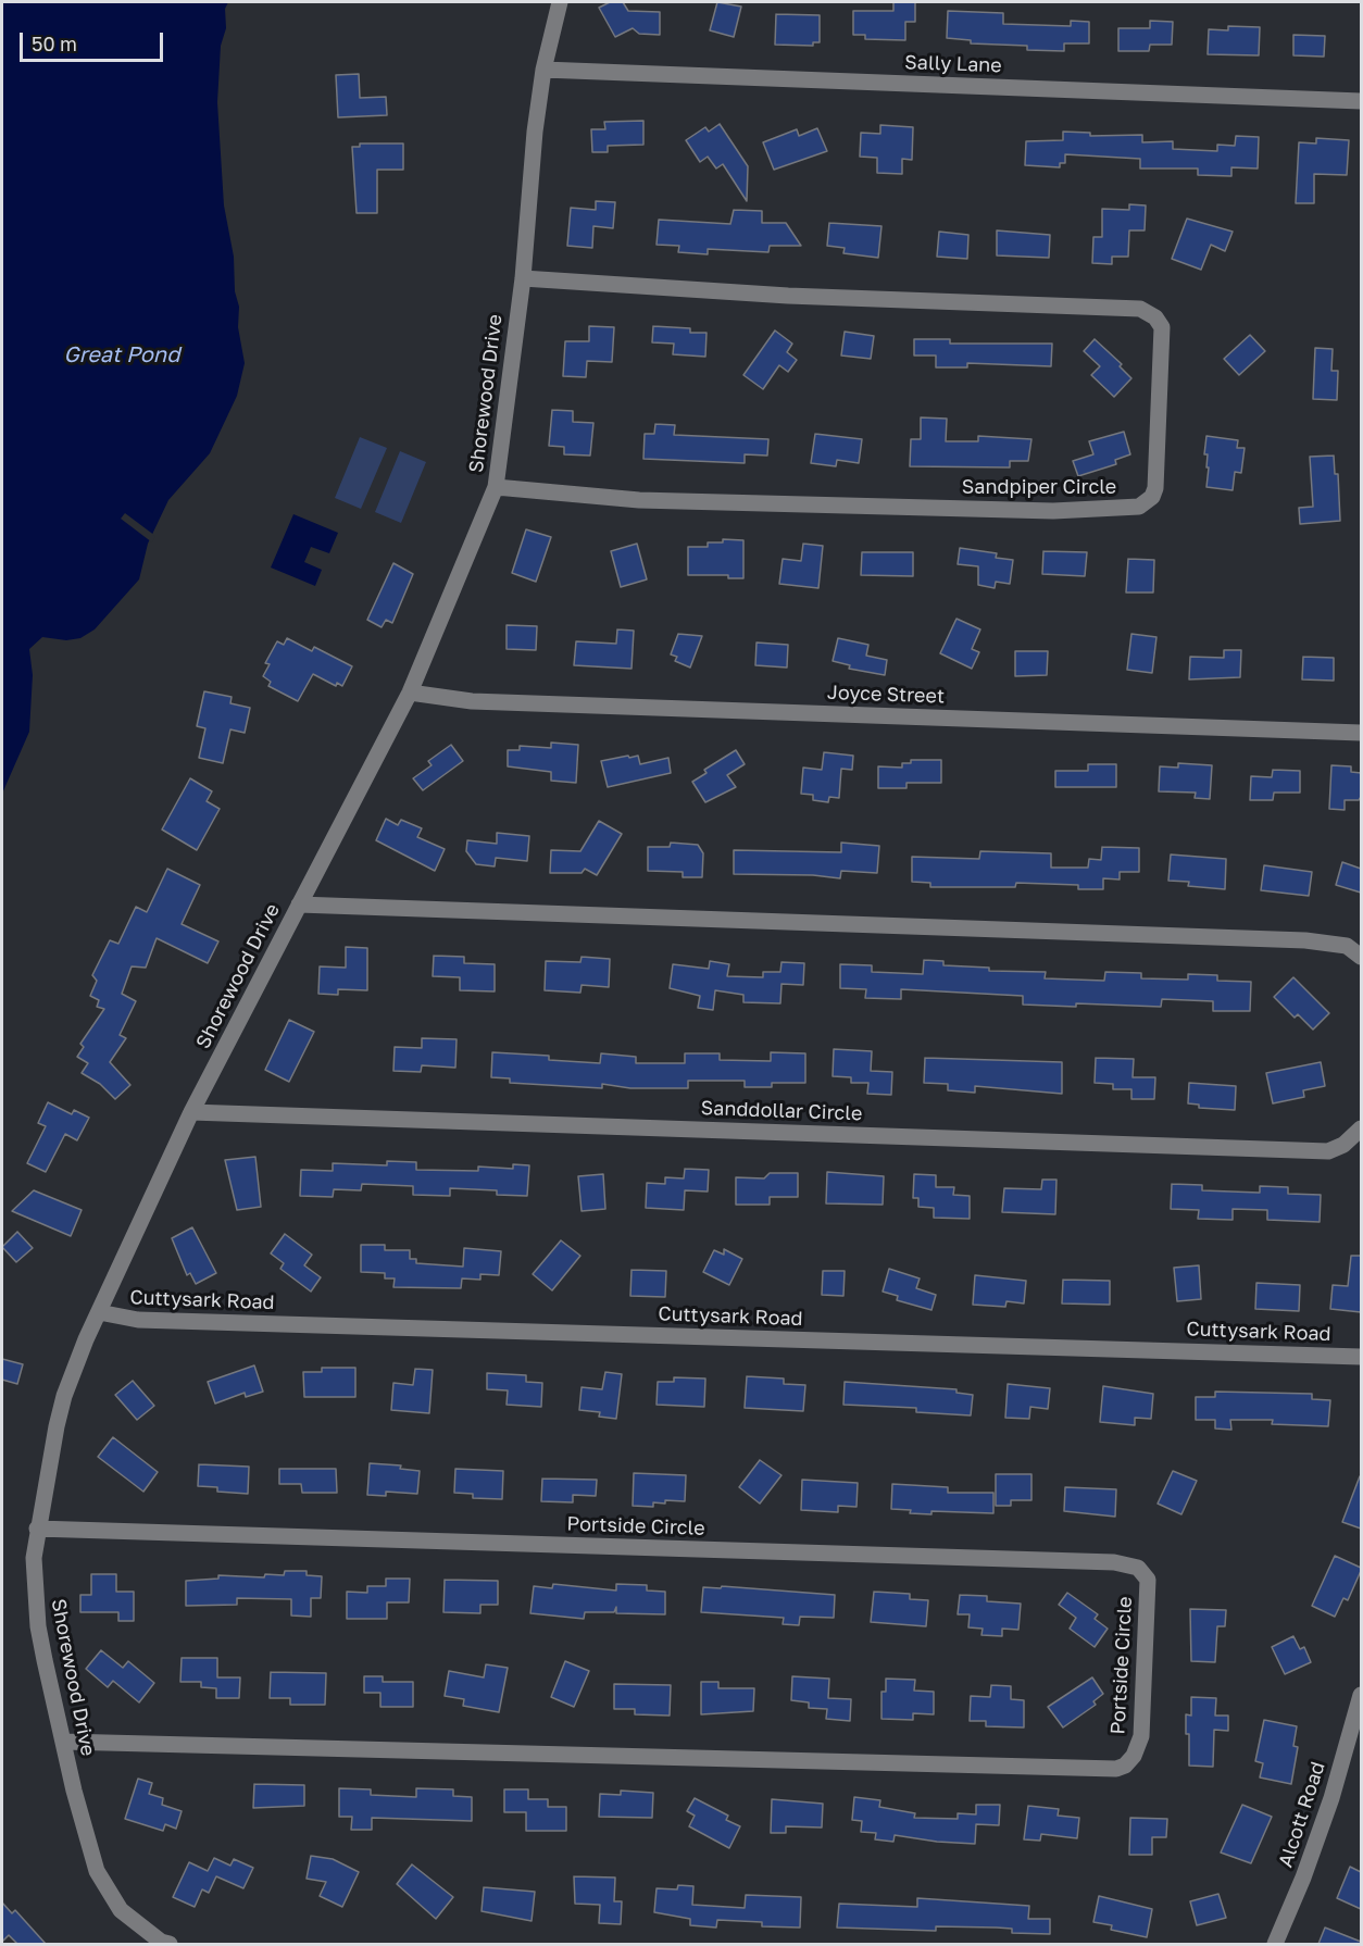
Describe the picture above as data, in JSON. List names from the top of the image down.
{
  "streets": {
    "street": [
      "Sally Lane",
      "Shorewood Drive",
      "Sandpiper Circle",
      "Joyce Street",
      "Sanddollar Circle",
      "Cuttysark Road",
      "Portside Circle",
      "Alcott Road"
    ]
  },
  "crossings": [
    ["Sally Lane", "Shorewood Drive"],
    ["Shorewood Drive", "Sandpiper Circle"],
    ["Shorewood Drive", "Joyce Street"],
    ["Shorewood Drive", "Sanddollar Circle"],
    ["Shorewood Drive", "Cuttysark Road"],
    ["Shorewood Drive", "Portside Circle"]
  ],
  "water": ["Great Pond"],
  "scale_bar": "50 m"
}
